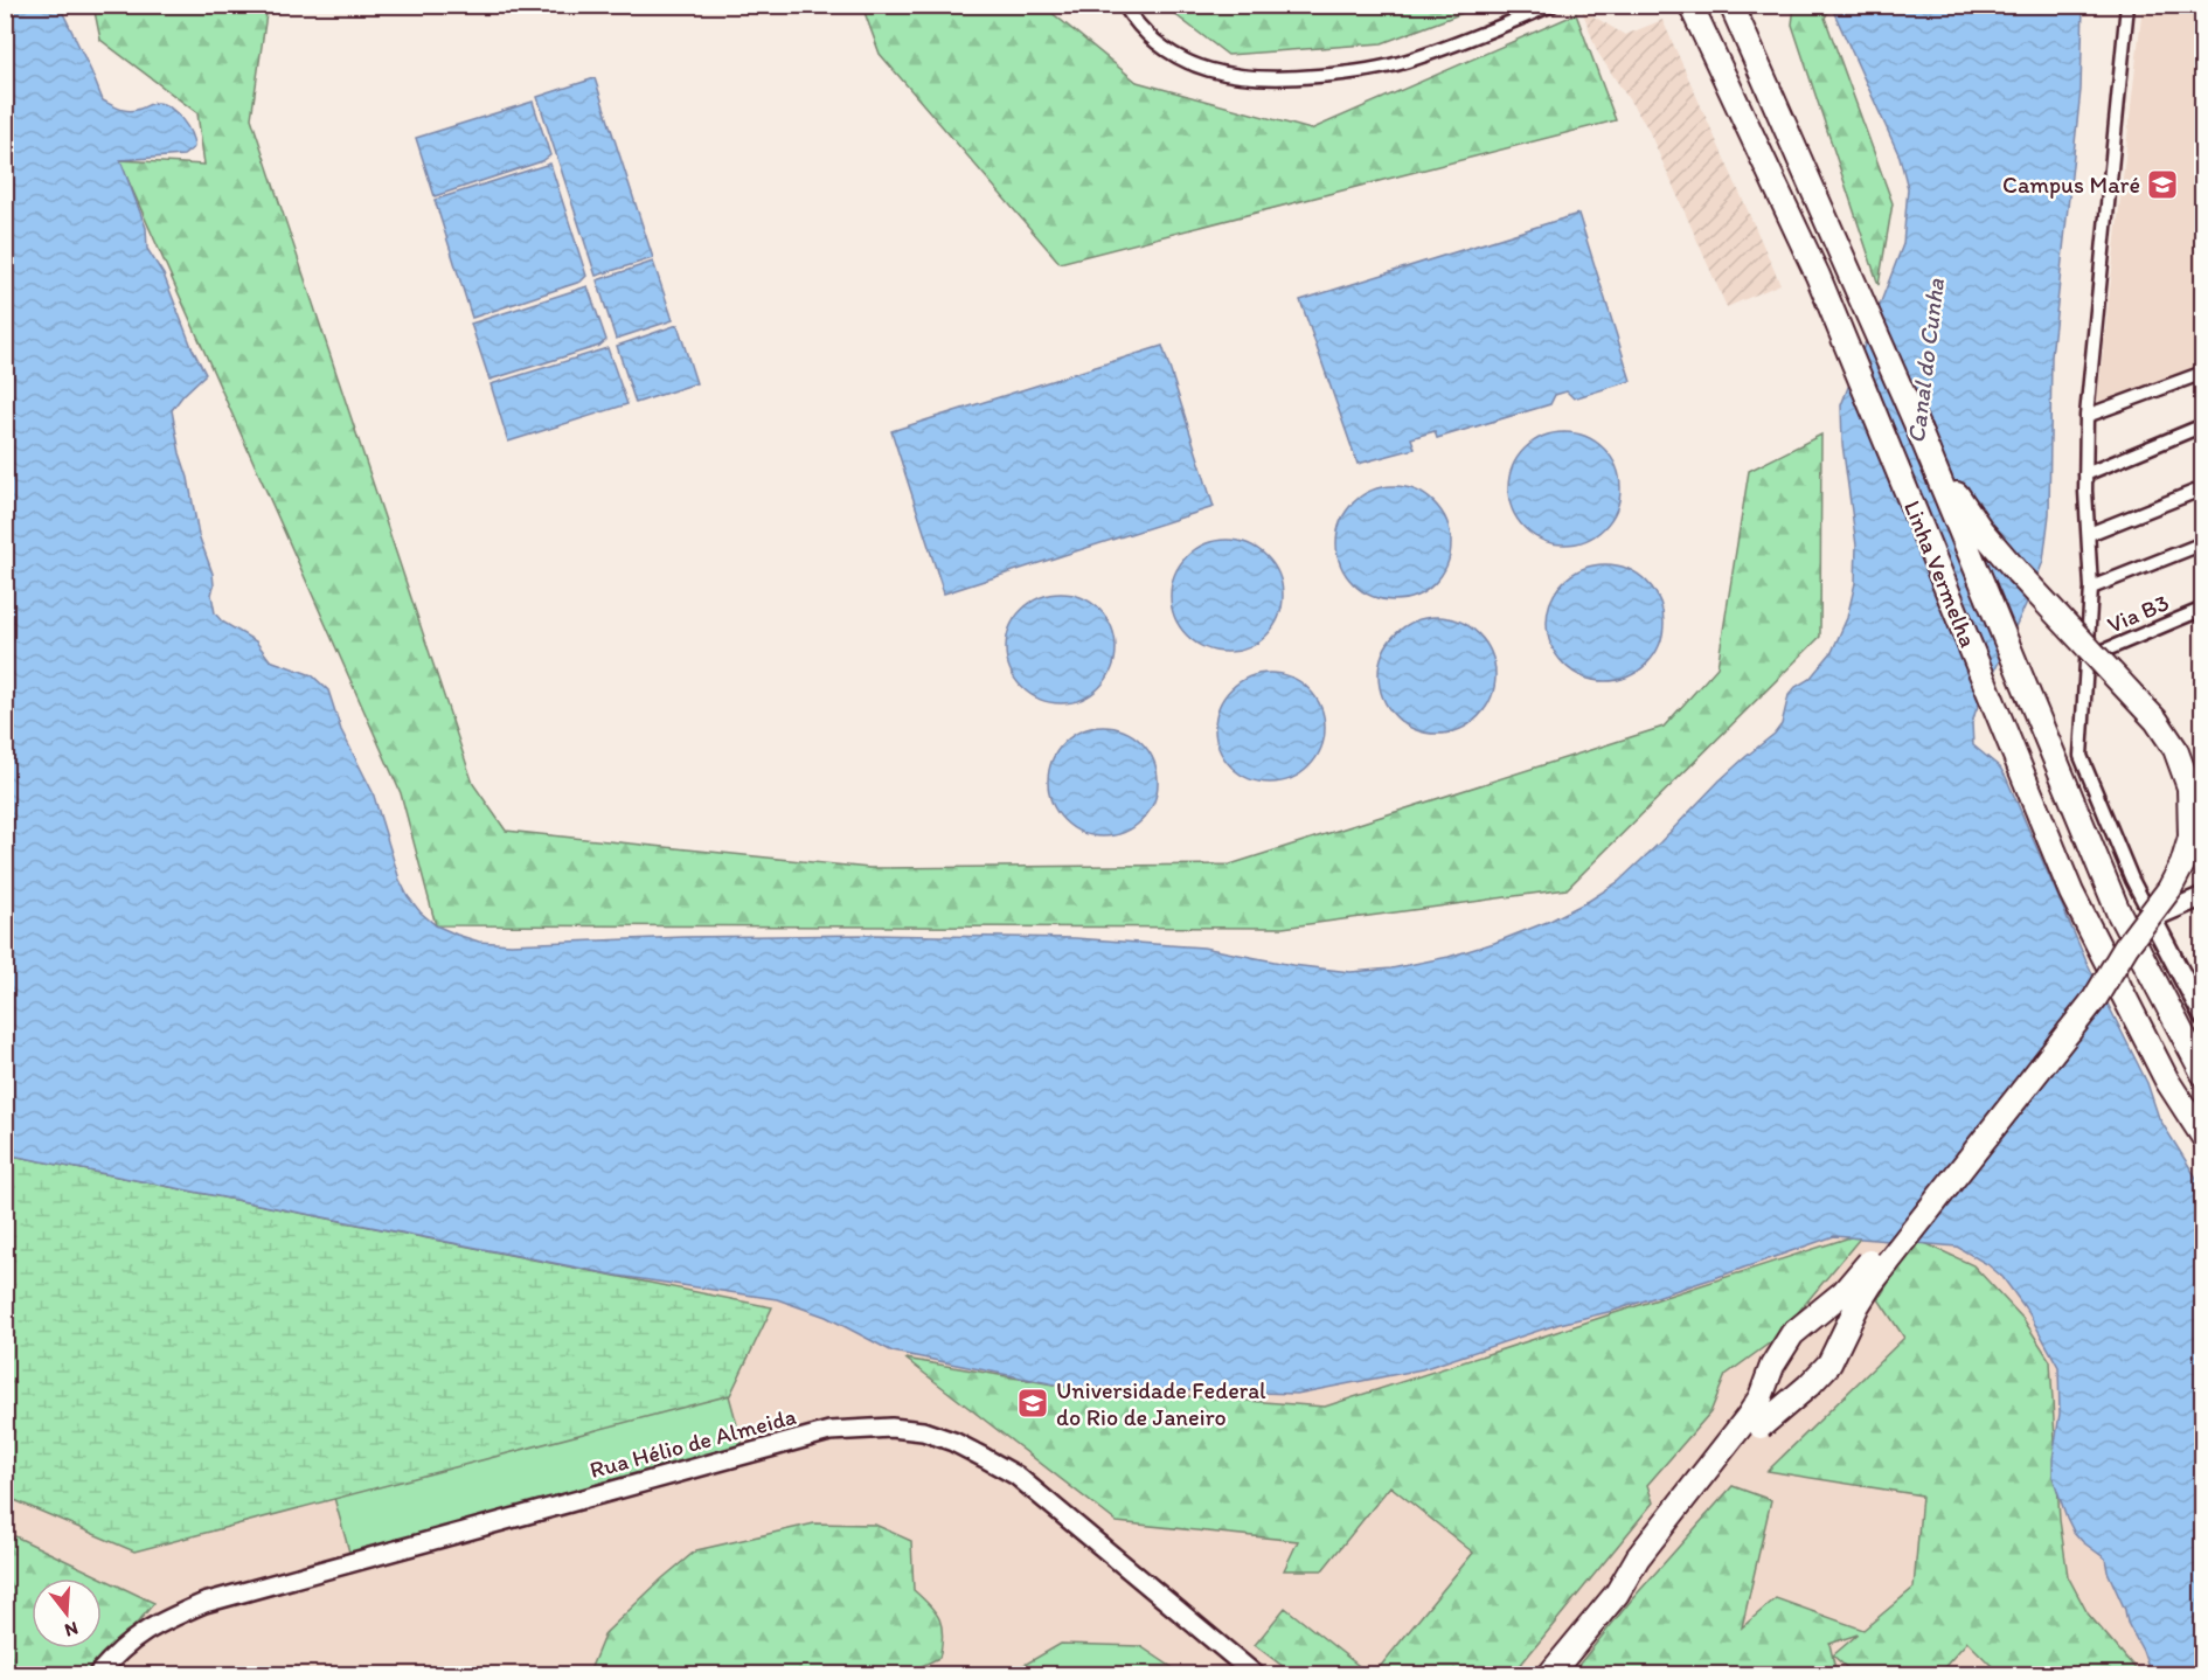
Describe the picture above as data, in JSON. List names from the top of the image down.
{
  "streets": {
    "highway": ["Linha Vermelha"],
    "street": ["Via B3", "Rua Hélio de Almeida"]
  },
  "water": ["Canal do Cunha"],
  "places": {
    "school or university": ["Campus Maré", "Universidade Federal do Rio de Janeiro"]
  },
  "north": "bottom"
}
